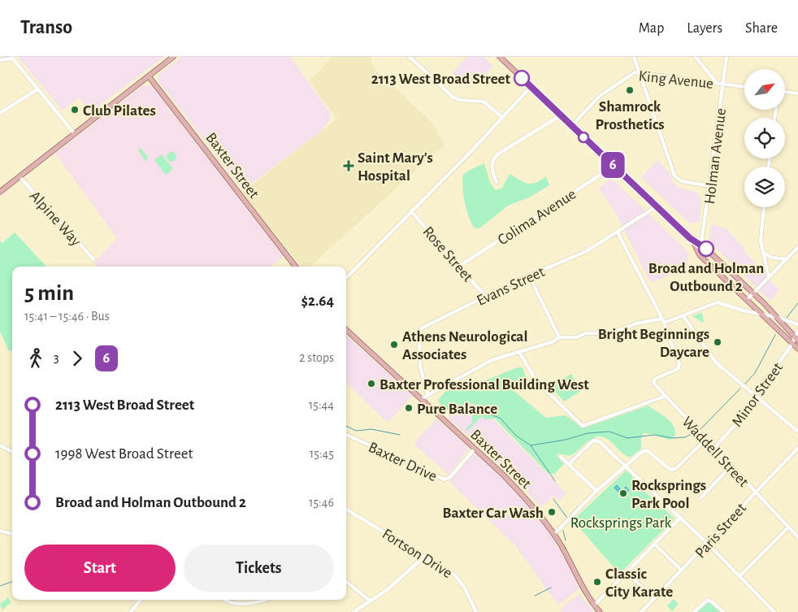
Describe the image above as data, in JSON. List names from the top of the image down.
{
  "streets": {
    "main road": ["Baxter Street"],
    "street": [
      "King Avenue",
      "Holman Avenue",
      "Colima Avenue",
      "Alpine Way",
      "Rose Street",
      "Evans Street",
      "Minor Street",
      "Waddell Street",
      "Baxter Drive",
      "Paris Street",
      "Fortson Drive"
    ]
  },
  "crossings": [
    ["King Avenue", "Holman Avenue"],
    ["Baxter Street", "Baxter Drive"],
    ["Colima Avenue", "Rose Street"],
    ["Rose Street", "Evans Street"],
    ["Minor Street", "Waddell Street"],
    ["Waddell Street", "Paris Street"]
  ],
  "parks": ["Rocksprings Park"],
  "places": {
    "other": [
      "2113 West Broad Street",
      "Shamrock Prosthetics",
      "Club Pilates",
      "Broad and Holman Outbound 2",
      "Bright Beginnings Daycare",
      "Athens Neurological Associates",
      "Baxter Professional Building West",
      "Pure Balance",
      "Rocksprings Park Pool",
      "Baxter Car Wash",
      "Classic City Karate"
    ],
    "health": ["Saint Mary's Hospital"]
  },
  "lines": ["bus line 6"],
  "north": "top right",
  "page": {
    "header": "Transo",
    "nav": ["Map", "Layers", "Share"],
    "on_map": "6",
    "heading": ["5 min", "15:41 – 15:46 · Bus", "$2.64"],
    "legs": ["3", "6", "2 stops"],
    "list": [
      {
        "name": "2113 West Broad Street",
        "value": "15:44"
      },
      {
        "name": "1998 West Broad Street",
        "value": "15:45"
      },
      {
        "name": "Broad and Holman Outbound 2",
        "value": "15:46"
      }
    ],
    "buttons": ["Start", "Tickets"]
  }
}
